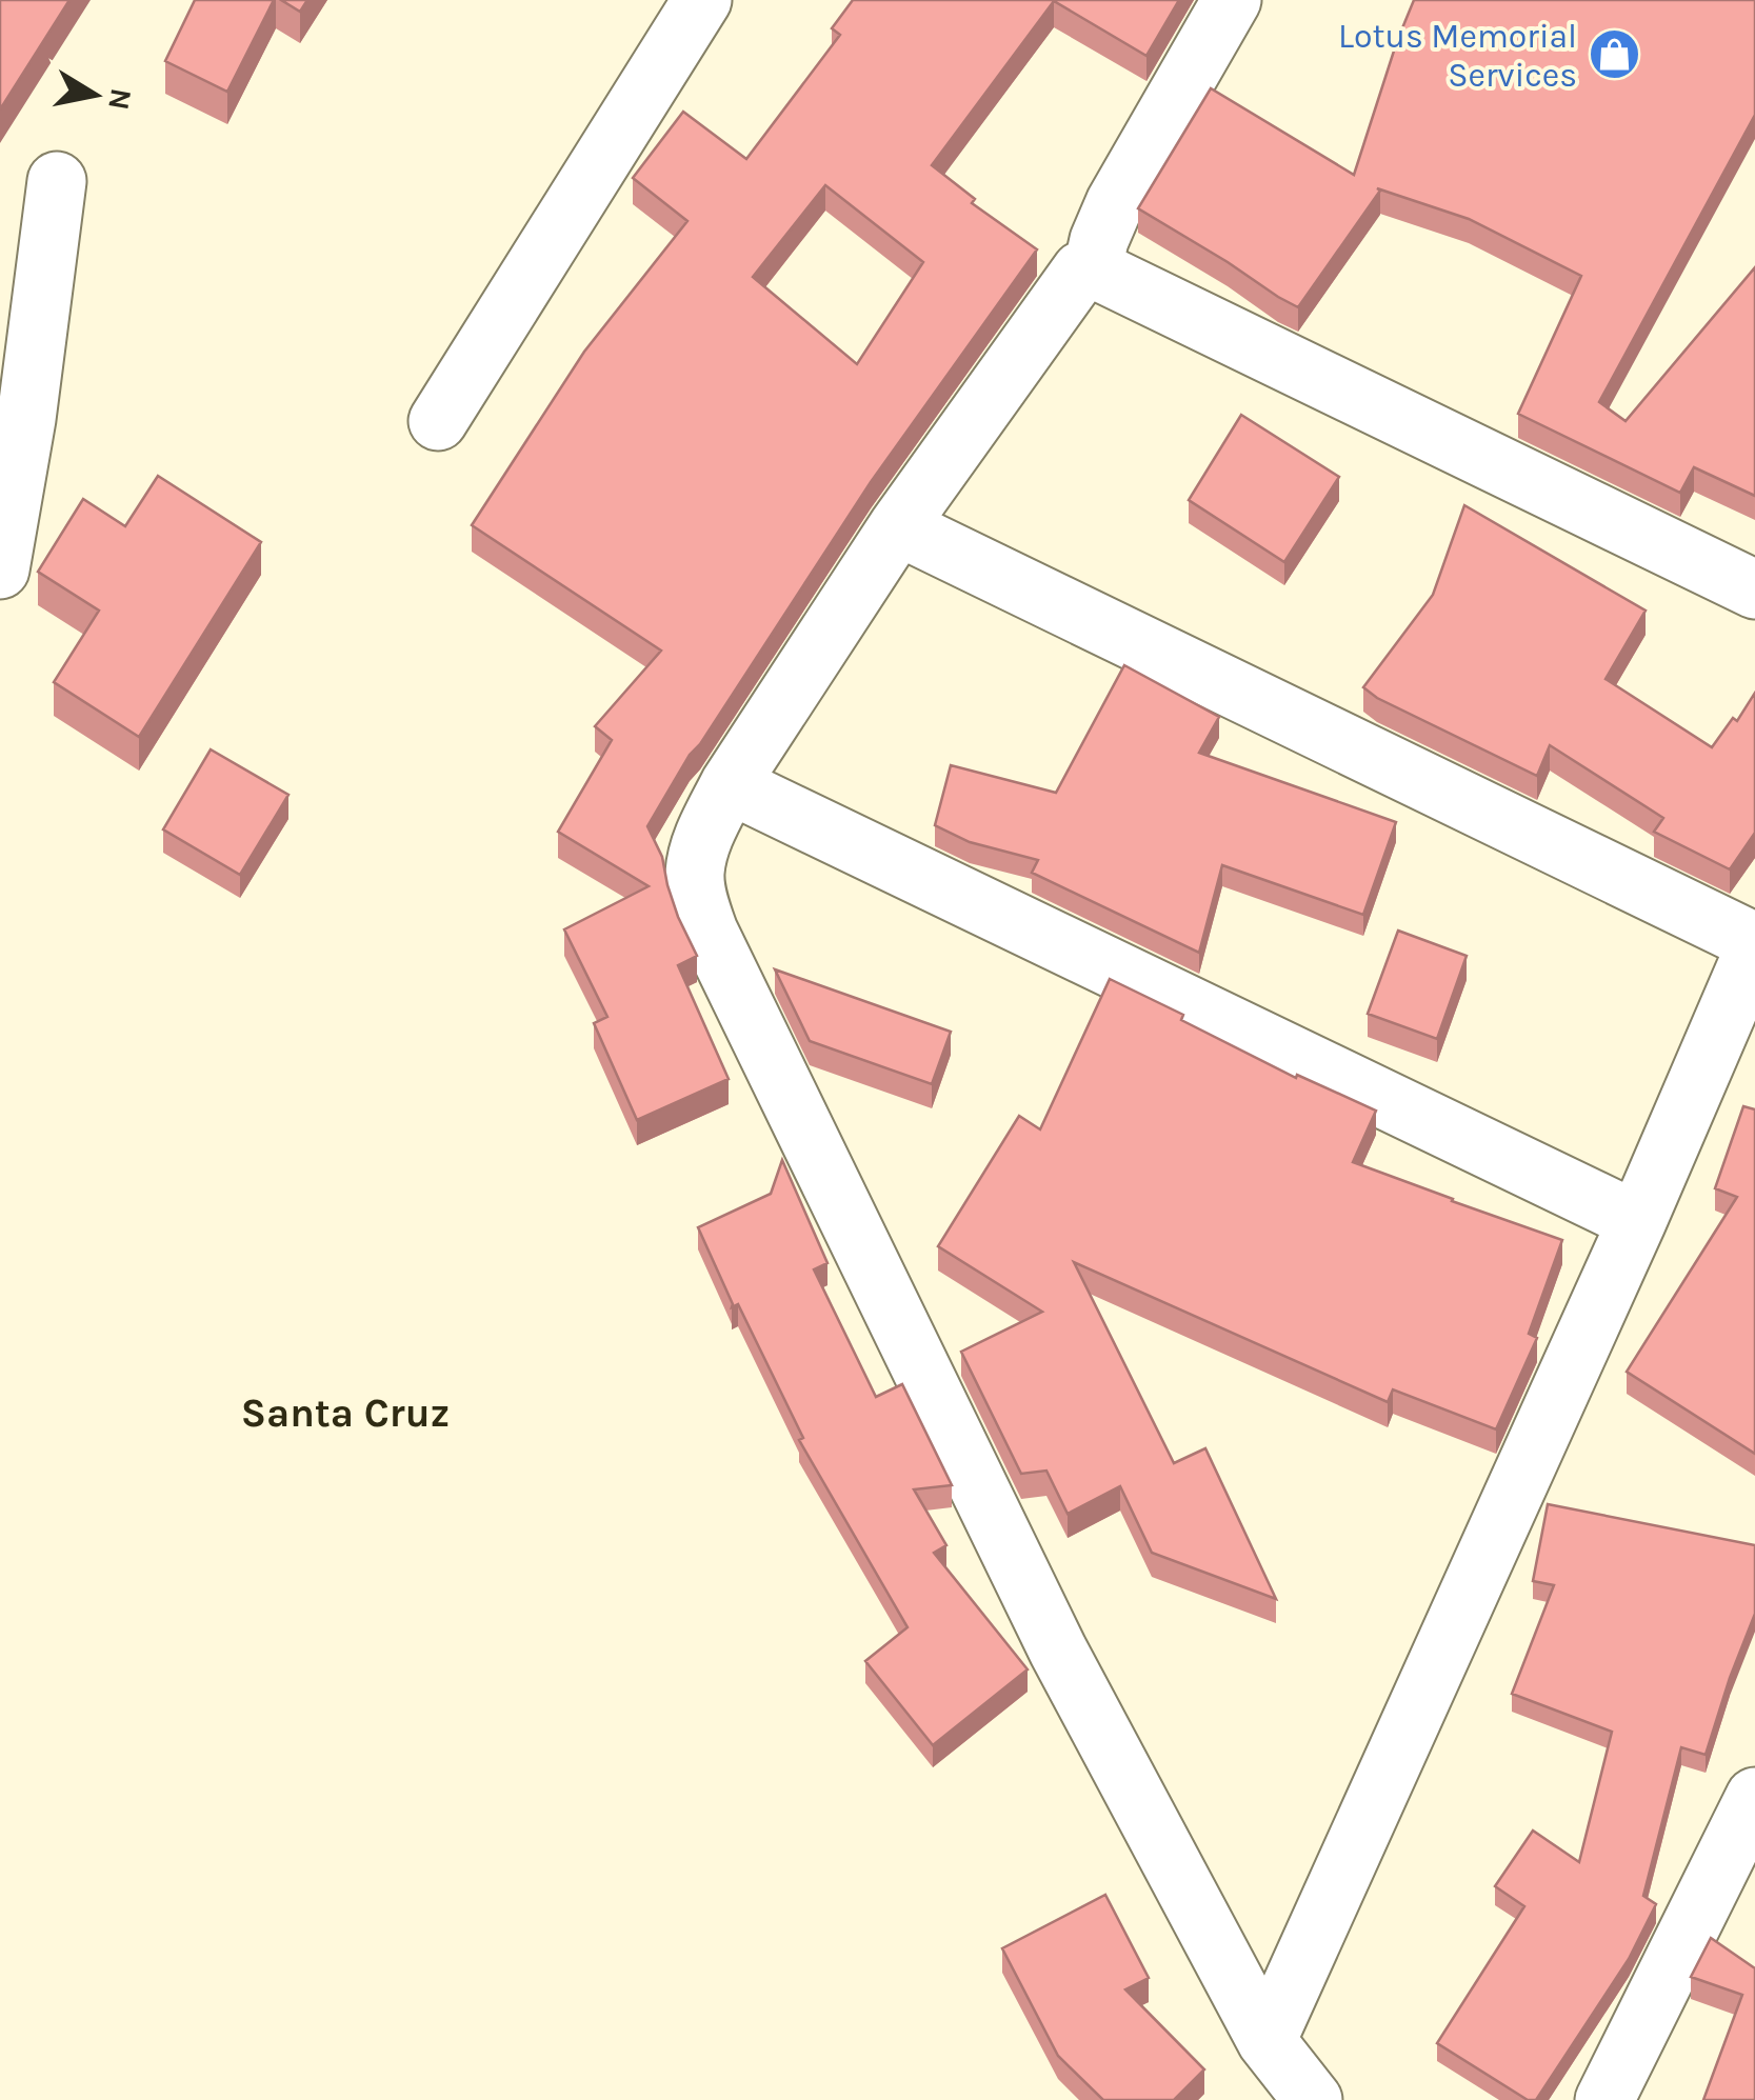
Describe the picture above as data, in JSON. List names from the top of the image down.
{
  "districts": ["Santa Cruz"],
  "places": {
    "shop": ["Lotus Memorial Services"]
  },
  "north": "right"
}
